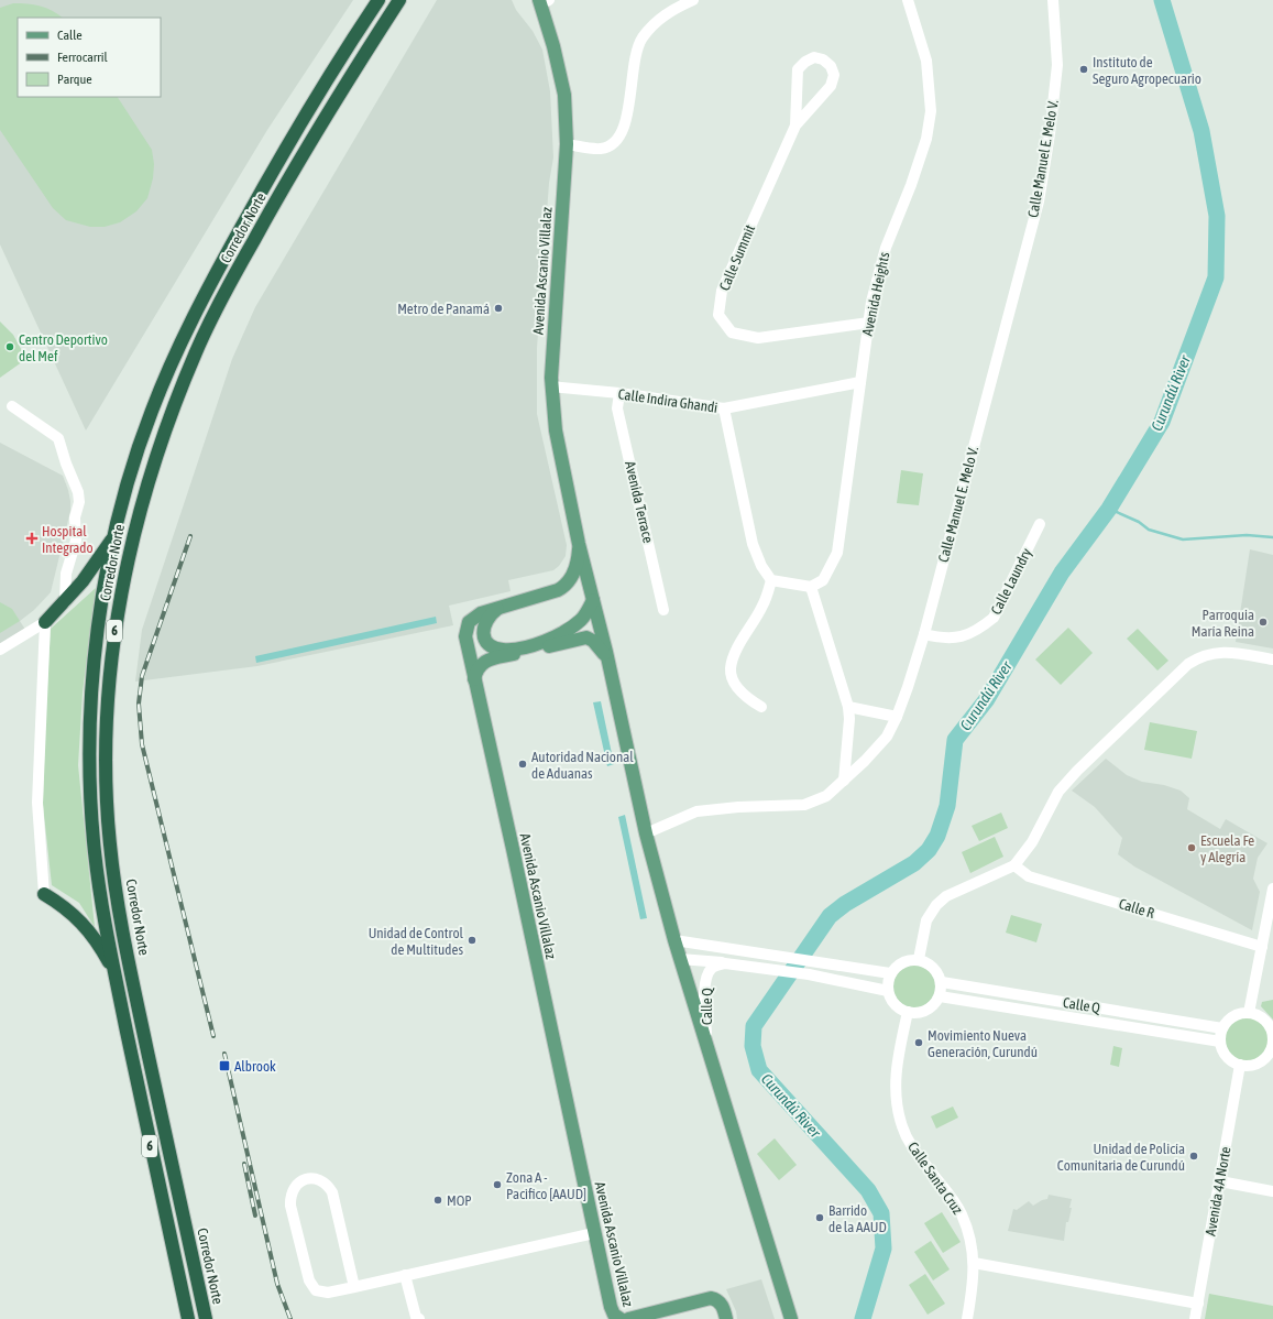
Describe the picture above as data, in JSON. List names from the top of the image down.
{
  "streets": {
    "highway": ["Corredor Norte", "6"],
    "main road": ["Avenida Ascanio Villalaz"],
    "street": [
      "Calle Manuel E. Melo V.",
      "Calle Summit",
      "Avenida Heights",
      "Calle Indira Ghandi",
      "Avenida Terrace",
      "Calle Laundry",
      "Calle R",
      "Calle Q",
      "Calle Santa Cruz",
      "Avenida 4A Norte"
    ]
  },
  "crossings": [
    ["Calle Manuel E. Melo V.", "Avenida Ascanio Villalaz"],
    ["Calle Manuel E. Melo V.", "Calle Laundry"],
    ["Calle Summit", "Avenida Heights"],
    ["Avenida Ascanio Villalaz", "Calle Indira Ghandi"],
    ["Avenida Ascanio Villalaz", "Calle Q"],
    ["Avenida Heights", "Calle Indira Ghandi"],
    ["Calle Indira Ghandi", "Avenida Terrace"],
    ["Calle Q", "Calle Santa Cruz"],
    ["Calle Q", "Avenida 4A Norte"]
  ],
  "water": ["Curundú River"],
  "places": {
    "other": [
      "Instituto de Seguro Agropecuario",
      "Metro de Panamá",
      "Centro Deportivo del Mef",
      "Parroquia María Reina",
      "Autoridad Nacional de Aduanas",
      "Escuela Fe y Alegría",
      "Unidad de Control de Multitudes",
      "Movimiento Nueva Generación, Curundú",
      "Unidad de Policía Comunitaria de Curundú",
      "Zona A - Pacìfico [AAUD]",
      "MOP",
      "Barrido de la AAUD"
    ],
    "health": ["Hospital Integrado"],
    "transit": ["Albrook"]
  },
  "legend": ["Calle", "Ferrocarril", "Parque"]
}
